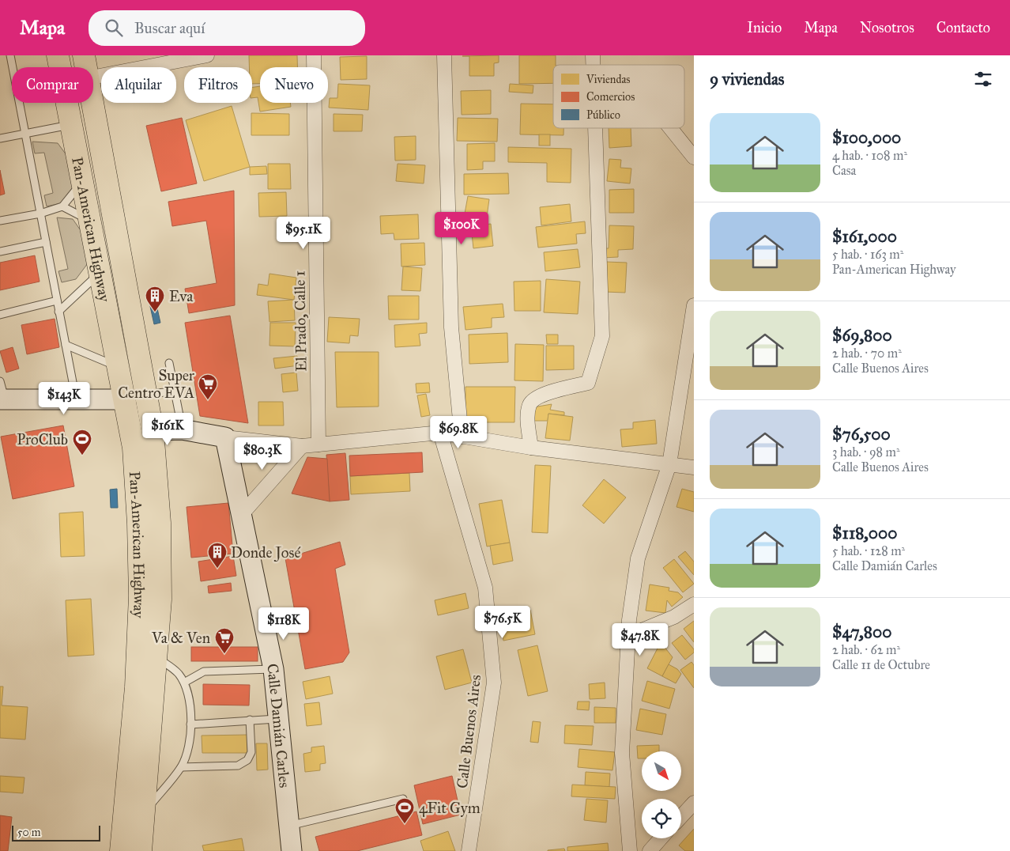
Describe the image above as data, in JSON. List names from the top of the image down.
{
  "streets": {
    "highway": ["Pan-American Highway"],
    "street": ["El Prado, Calle 1", "Calle Damián Carles", "Calle Buenos Aires"]
  },
  "places": {
    "building": ["Eva", "Donde José"],
    "supermarket": ["Super Centro EVA", "Va & Ven"],
    "sports": ["ProClub", "4Fit Gym"]
  },
  "legend": ["Viviendas", "Comercios", "Público"],
  "scale_bar": "50 m",
  "north": "bottom right",
  "page": {
    "header": "Mapa",
    "search": "Buscar aquí",
    "nav": [
      "Inicio",
      "Mapa",
      "Nosotros",
      "Contacto"
    ],
    "heading": "9 viviendas",
    "chip": [
      "Comprar",
      "Alquilar",
      "Filtros",
      "Nuevo"
    ],
    "list": [
      {
        "name": "$100,000",
        "note": "4 hab. · 108 m² · Casa"
      },
      {
        "name": "$161,000",
        "note": "5 hab. · 163 m² · Pan-American Highway"
      },
      {
        "name": "$69,800",
        "note": "2 hab. · 70 m² · Calle Buenos Aires"
      },
      {
        "name": "$76,500",
        "note": "3 hab. · 98 m² · Calle Buenos Aires"
      },
      {
        "name": "$118,000",
        "note": "5 hab. · 128 m² · Calle Damián Carles"
      },
      {
        "name": "$47,800",
        "note": "2 hab. · 62 m² · Calle 11 de Octubre"
      }
    ],
    "price": [
      "$100K",
      "$95.1K",
      "$143K",
      "$161K",
      "$69.8K",
      "$80.3K",
      "$76.5K",
      "$118K",
      "$47.8K"
    ],
    "scale": "50 m"
  }
}
